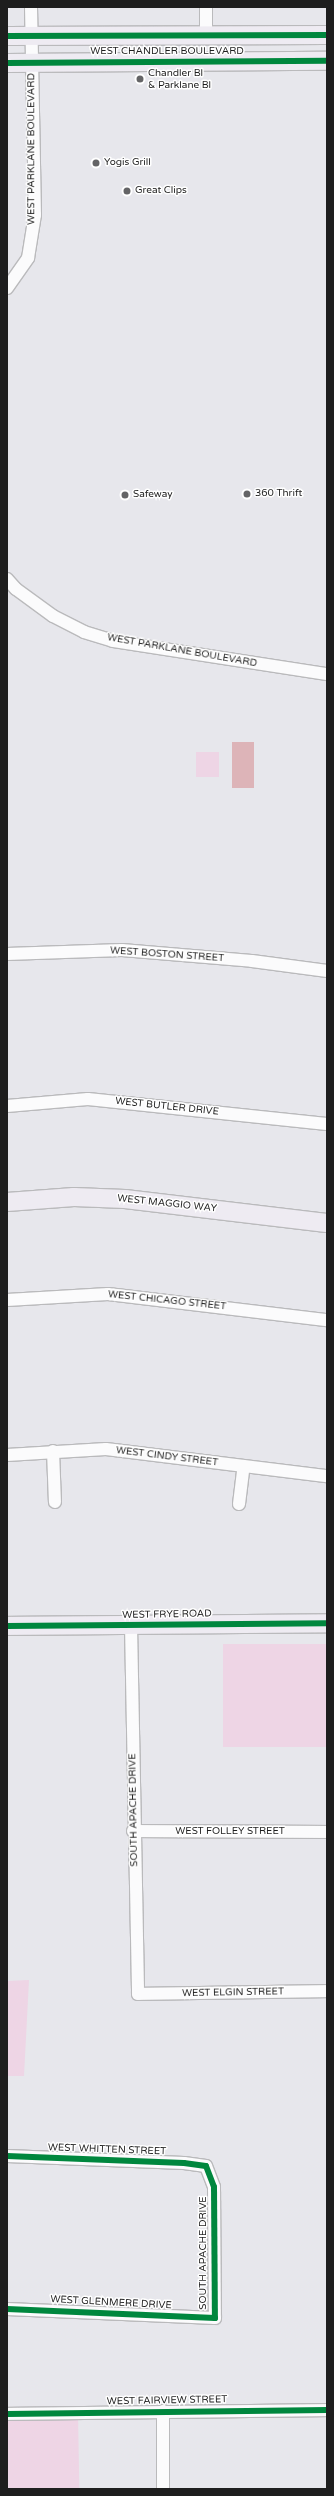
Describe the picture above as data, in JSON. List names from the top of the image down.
{
  "streets": {
    "main road": ["WEST CHANDLER BOULEVARD", "WEST MAGGIO WAY", "WEST FRYE ROAD"],
    "street": [
      "WEST PARKLANE BOULEVARD",
      "WEST BOSTON STREET",
      "WEST BUTLER DRIVE",
      "WEST CHICAGO STREET",
      "WEST CINDY STREET",
      "SOUTH APACHE DRIVE",
      "WEST FOLLEY STREET",
      "WEST ELGIN STREET",
      "WEST WHITTEN STREET",
      "WEST GLENMERE DRIVE",
      "WEST FAIRVIEW STREET"
    ]
  },
  "crossings": [
    ["WEST CHANDLER BOULEVARD", "WEST PARKLANE BOULEVARD"],
    ["WEST FRYE ROAD", "SOUTH APACHE DRIVE"],
    ["SOUTH APACHE DRIVE", "WEST FOLLEY STREET"],
    ["SOUTH APACHE DRIVE", "WEST ELGIN STREET"],
    ["SOUTH APACHE DRIVE", "WEST WHITTEN STREET"],
    ["SOUTH APACHE DRIVE", "WEST GLENMERE DRIVE"]
  ],
  "places": [
    "Chandler Bl & Parklane Bl",
    "Yogis Grill",
    "Great Clips",
    "360 Thrift",
    "Safeway"
  ]
}
